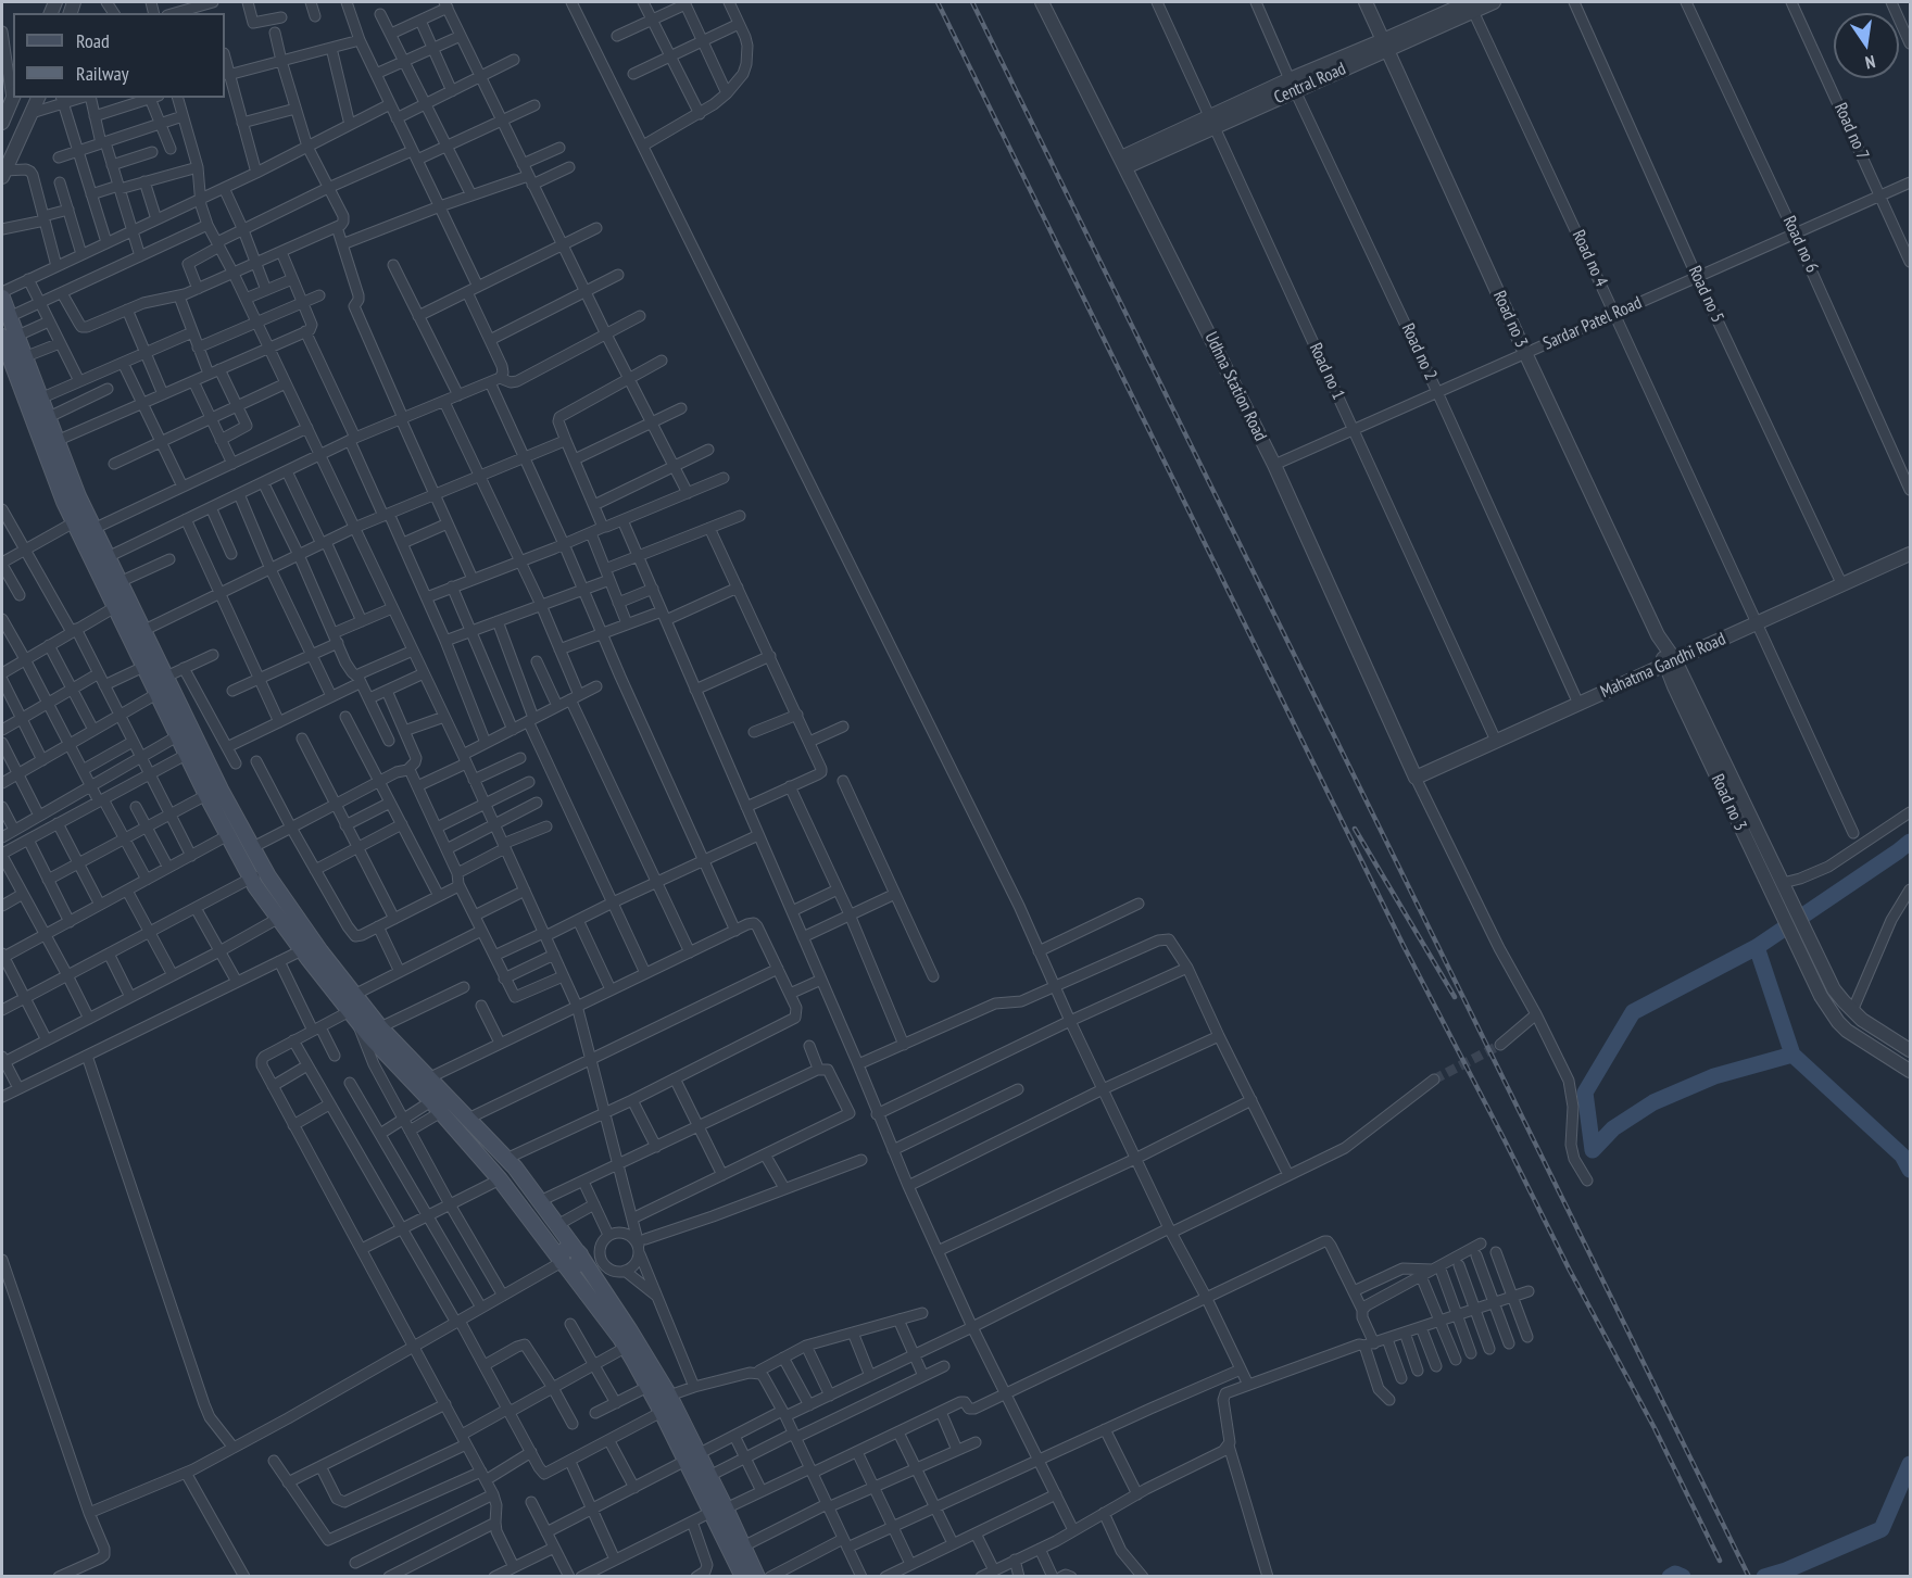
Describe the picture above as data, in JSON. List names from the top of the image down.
{
  "streets": {
    "street": [
      "Central Road",
      "Road no 7",
      "Road no 6",
      "Road no 4",
      "Road no 5",
      "Road no 3",
      "Sardar Patel Road",
      "Road no 2",
      "Road no 1",
      "Udhna Station Road",
      "Mahatma Gandhi Road"
    ]
  },
  "crossings": [
    ["Central Road", "Road no 4"],
    ["Central Road", "Road no 3"],
    ["Central Road", "Road no 2"],
    ["Central Road", "Road no 1"],
    ["Central Road", "Udhna Station Road"],
    ["Road no 7", "Sardar Patel Road"],
    ["Road no 6", "Sardar Patel Road"],
    ["Road no 4", "Sardar Patel Road"],
    ["Road no 4", "Mahatma Gandhi Road"],
    ["Road no 5", "Sardar Patel Road"],
    ["Road no 5", "Mahatma Gandhi Road"],
    ["Road no 3", "Sardar Patel Road"],
    ["Road no 3", "Mahatma Gandhi Road"],
    ["Sardar Patel Road", "Road no 2"],
    ["Sardar Patel Road", "Road no 1"],
    ["Sardar Patel Road", "Udhna Station Road"],
    ["Road no 2", "Mahatma Gandhi Road"],
    ["Road no 1", "Mahatma Gandhi Road"],
    ["Udhna Station Road", "Mahatma Gandhi Road"]
  ],
  "legend": ["Road", "Railway"],
  "north": "bottom"
}
